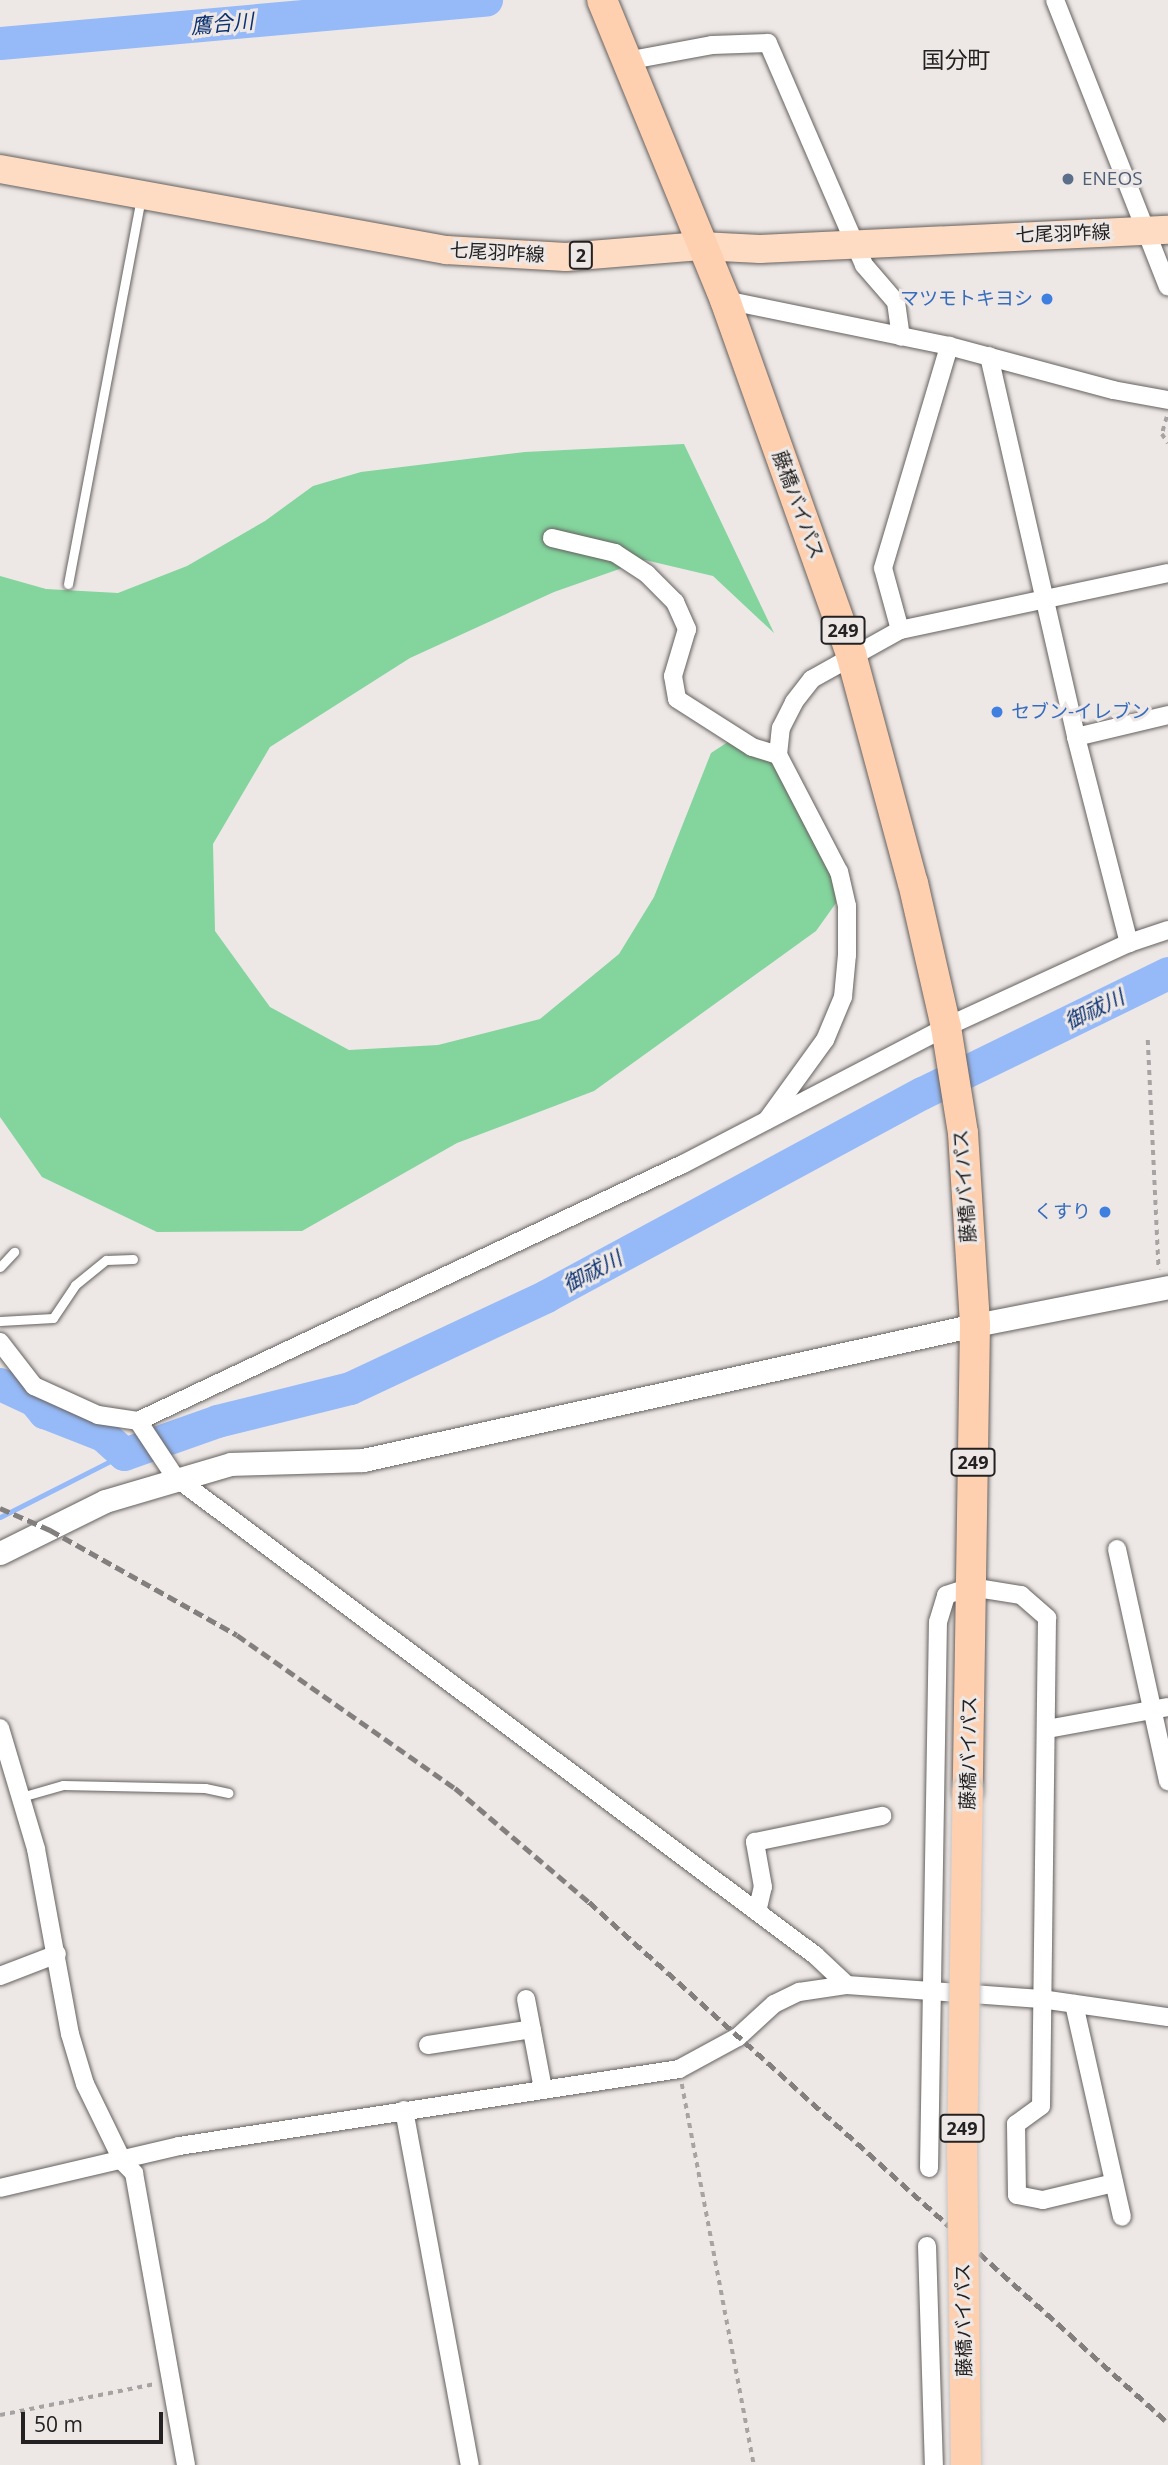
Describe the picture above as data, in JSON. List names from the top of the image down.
{
  "streets": {
    "highway": ["藤橋バイパス", "249"],
    "main road": ["七尾羽咋線", "2"]
  },
  "crossings": [
    ["七尾羽咋線", "藤橋バイパス"]
  ],
  "districts": ["国分町"],
  "water": ["鷹合川", "御祓川"],
  "places": [
    "ENEOS",
    "マツモトキヨシ",
    "セブン-イレブン",
    "くすり"
  ],
  "scale_bar": "50 m"
}
